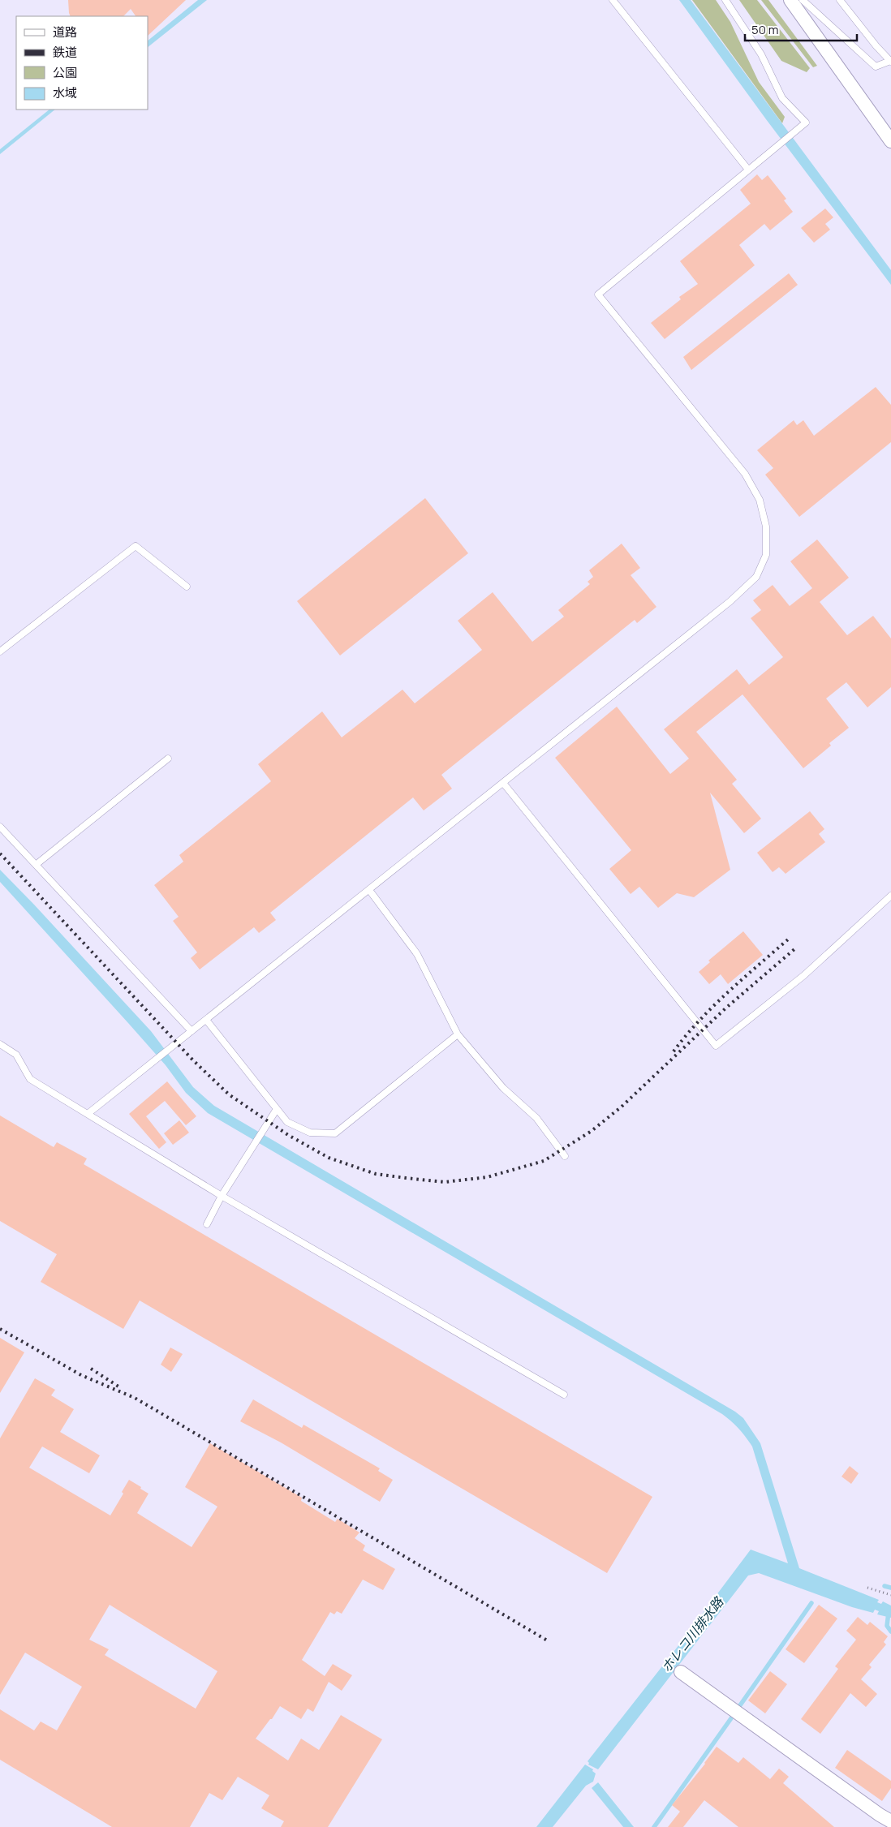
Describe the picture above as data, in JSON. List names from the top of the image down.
{
  "water": ["ホレコ川排水路"],
  "legend": [
    "道路",
    "鉄道",
    "公園",
    "水域"
  ],
  "scale_bar": "50 m"
}
